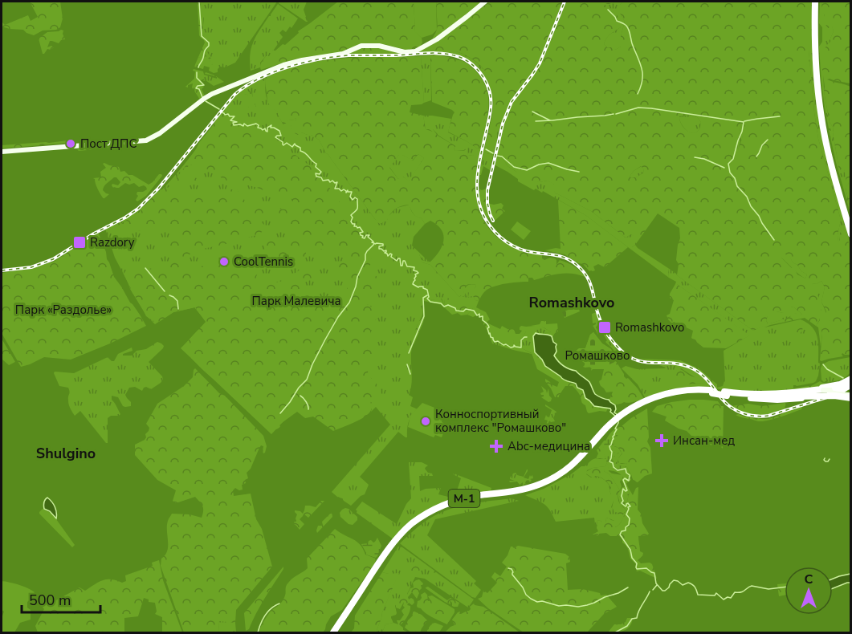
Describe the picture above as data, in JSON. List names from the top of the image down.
{
  "streets": {
    "highway": ["М-1"]
  },
  "districts": ["Romashkovo", "Shulgino"],
  "parks": ["Парк Малевича", "Парк «Раздолье»", "Ромашково"],
  "places": {
    "other": ["Пост ДПС", "CoolTennis", "Конноспортивный комплекс \"Ромашково\""],
    "transit": ["Razdory", "Romashkovo"],
    "health": ["Инсан-мед", "Abc-медицина"]
  },
  "scale_bar": "500 m",
  "north": "top"
}
